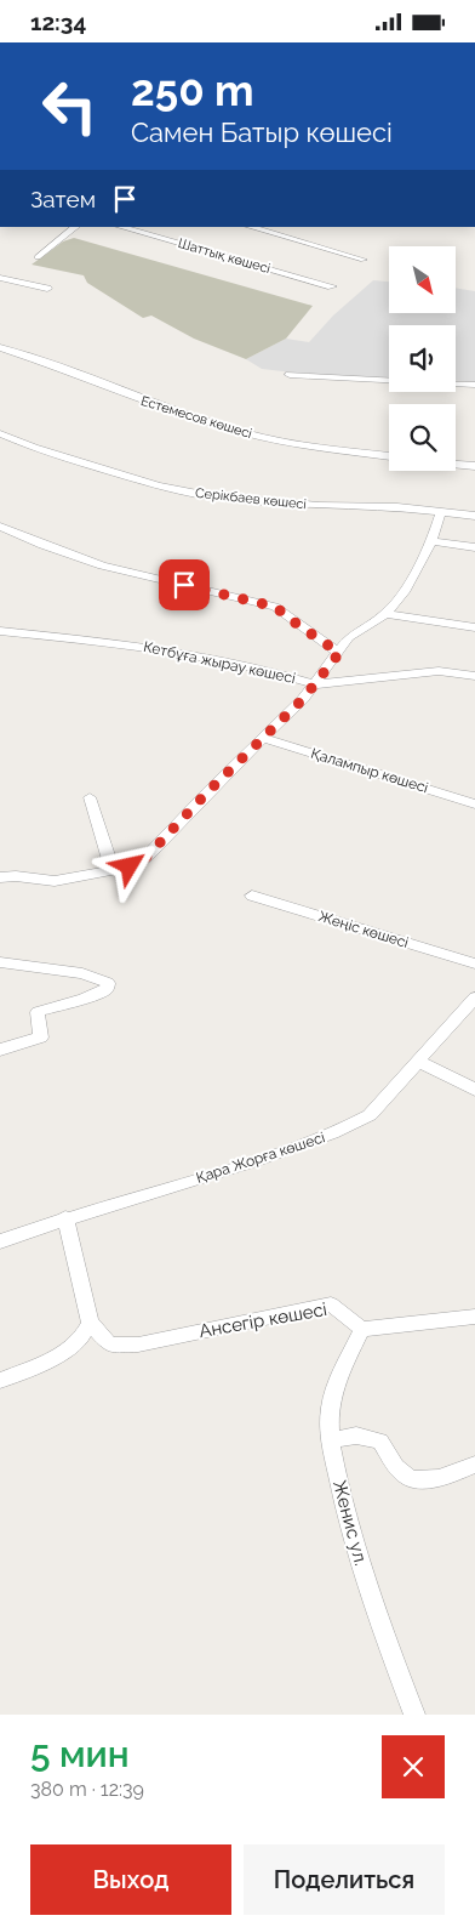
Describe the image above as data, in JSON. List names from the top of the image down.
{
  "streets": {
    "street": [
      "Шаттық көшесі",
      "Естемесов көшесі",
      "Серікбаев көшесі",
      "Кетбұға жырау көшесі",
      "Қалампыр көшесі",
      "Жеңіс көшесі",
      "Қара Жорға көшесі",
      "Ансегір көшесі",
      "Женис ул."
    ]
  },
  "crossings": [
    ["Ансегір көшесі", "Женис ул."]
  ],
  "north": "bottom right",
  "page": {
    "status": "12:34",
    "turn": ["250 m", "Самен Батыр көшесі"],
    "then": "Затем",
    "heading": ["5 мин", "380 m · 12:39"],
    "buttons": ["Выход", "Поделиться"]
  }
}
